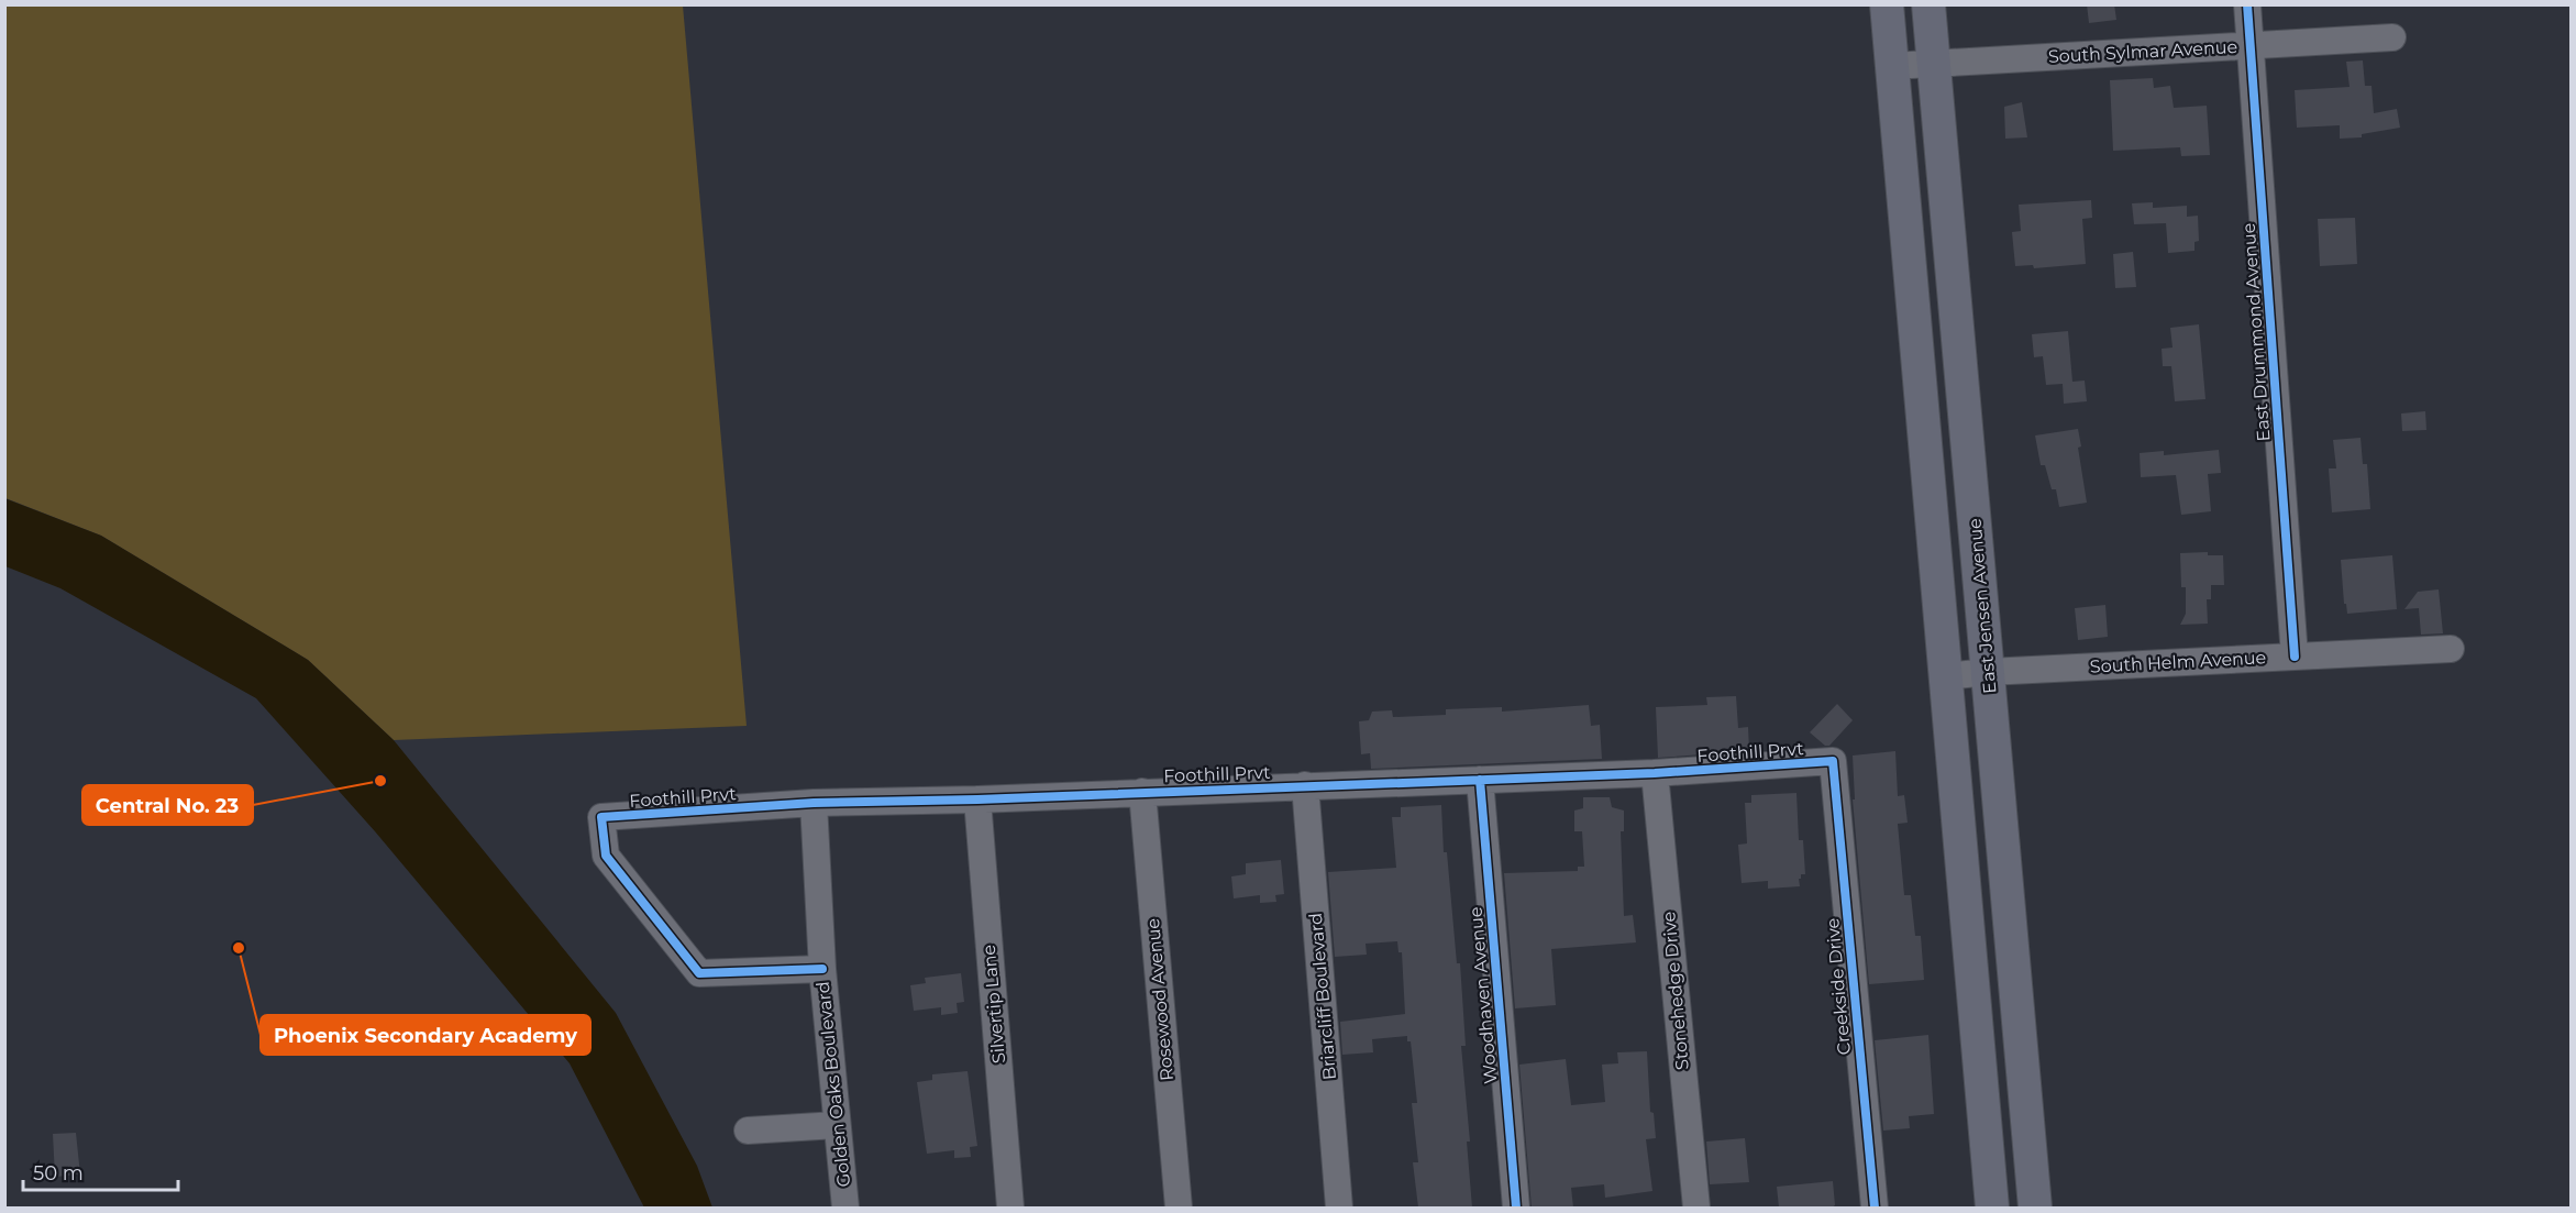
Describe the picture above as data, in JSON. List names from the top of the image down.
{
  "streets": {
    "main road": ["East Jensen Avenue"],
    "street": [
      "South Sylmar Avenue",
      "East Drummond Avenue",
      "South Helm Avenue",
      "Foothill Prvt",
      "Creekside Drive",
      "Stonehedge Drive",
      "Woodhaven Avenue",
      "Briarcliff Boulevard",
      "Rosewood Avenue",
      "Silvertip Lane",
      "Golden Oaks Boulevard"
    ]
  },
  "crossings": [
    ["South Sylmar Avenue", "East Drummond Avenue"],
    ["South Sylmar Avenue", "East Jensen Avenue"],
    ["East Drummond Avenue", "South Helm Avenue"],
    ["East Jensen Avenue", "South Helm Avenue"],
    ["Foothill Prvt", "Creekside Drive"],
    ["Foothill Prvt", "Stonehedge Drive"],
    ["Foothill Prvt", "Woodhaven Avenue"],
    ["Foothill Prvt", "Briarcliff Boulevard"],
    ["Foothill Prvt", "Rosewood Avenue"],
    ["Foothill Prvt", "Silvertip Lane"],
    ["Foothill Prvt", "Golden Oaks Boulevard"]
  ],
  "places": ["Central No. 23", "Phoenix Secondary Academy"],
  "scale_bar": "50 m"
}
